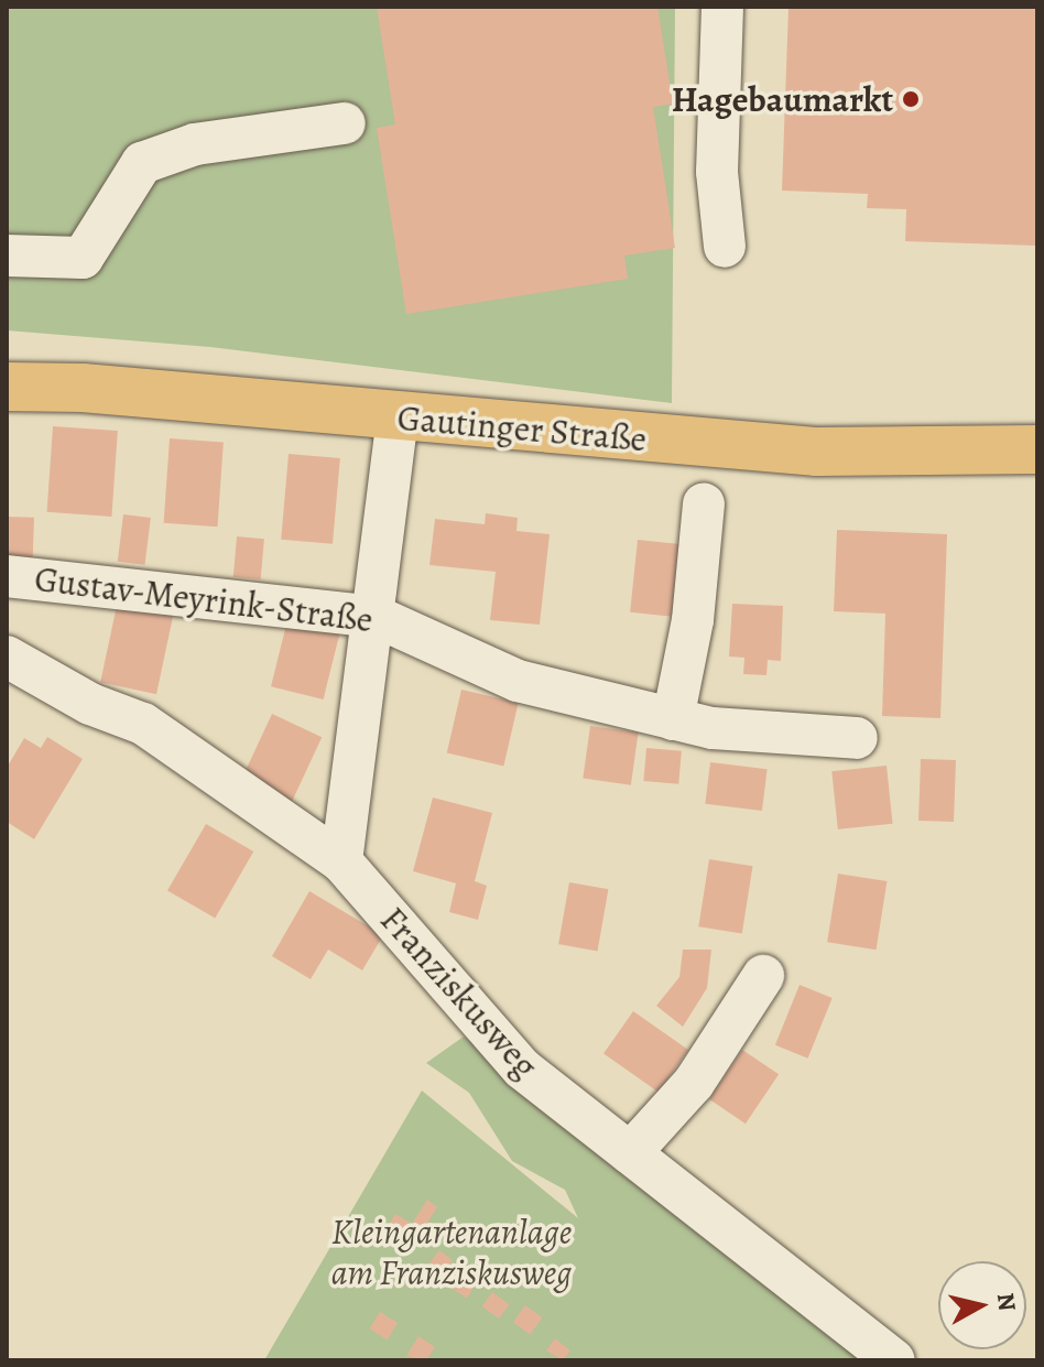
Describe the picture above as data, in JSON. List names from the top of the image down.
{
  "streets": {
    "main road": ["Gautinger Straße"],
    "street": ["Gustav-Meyrink-Straße", "Franziskusweg"]
  },
  "parks": ["Kleingartenanlage am Franziskusweg"],
  "places": ["Hagebaumarkt"],
  "north": "right"
}
